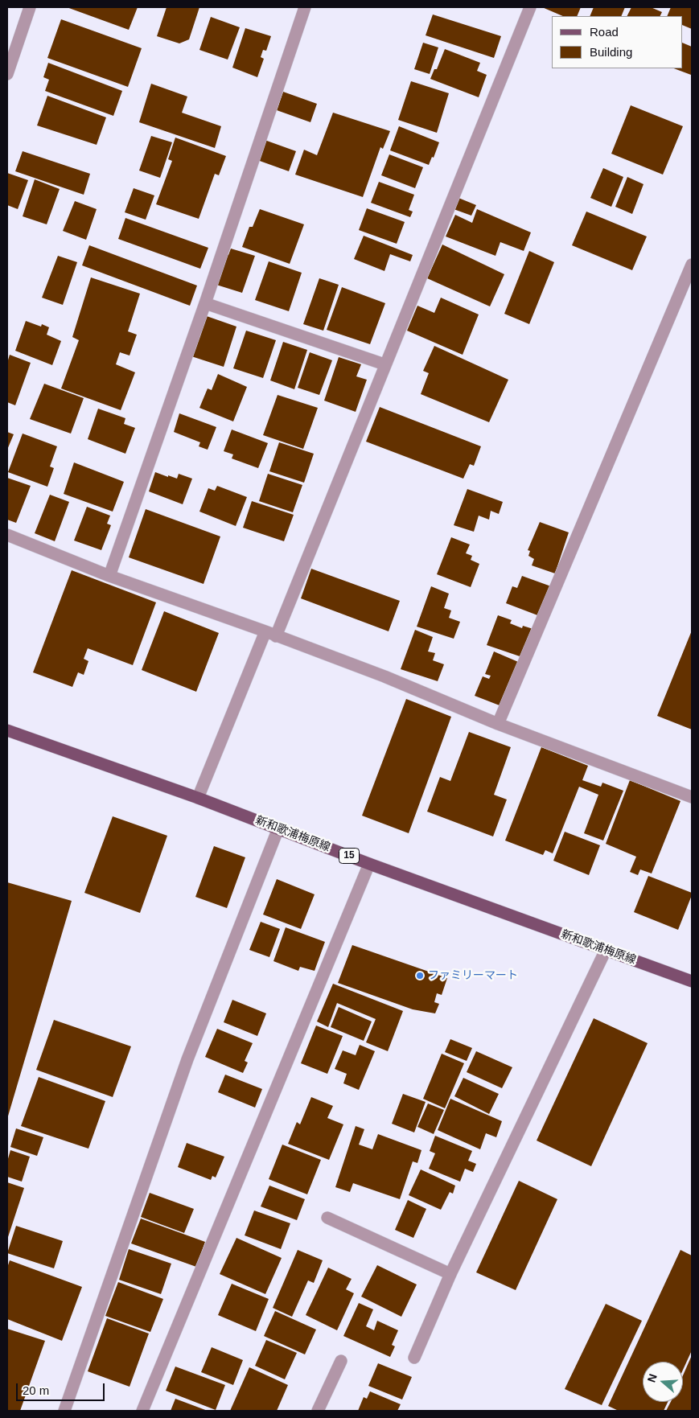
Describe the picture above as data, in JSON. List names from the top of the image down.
{
  "streets": {
    "main road": ["新和歌浦梅原線", "15"]
  },
  "places": ["ファミリーマート"],
  "legend": ["Road", "Building"],
  "scale_bar": "20 m",
  "north": "left"
}
